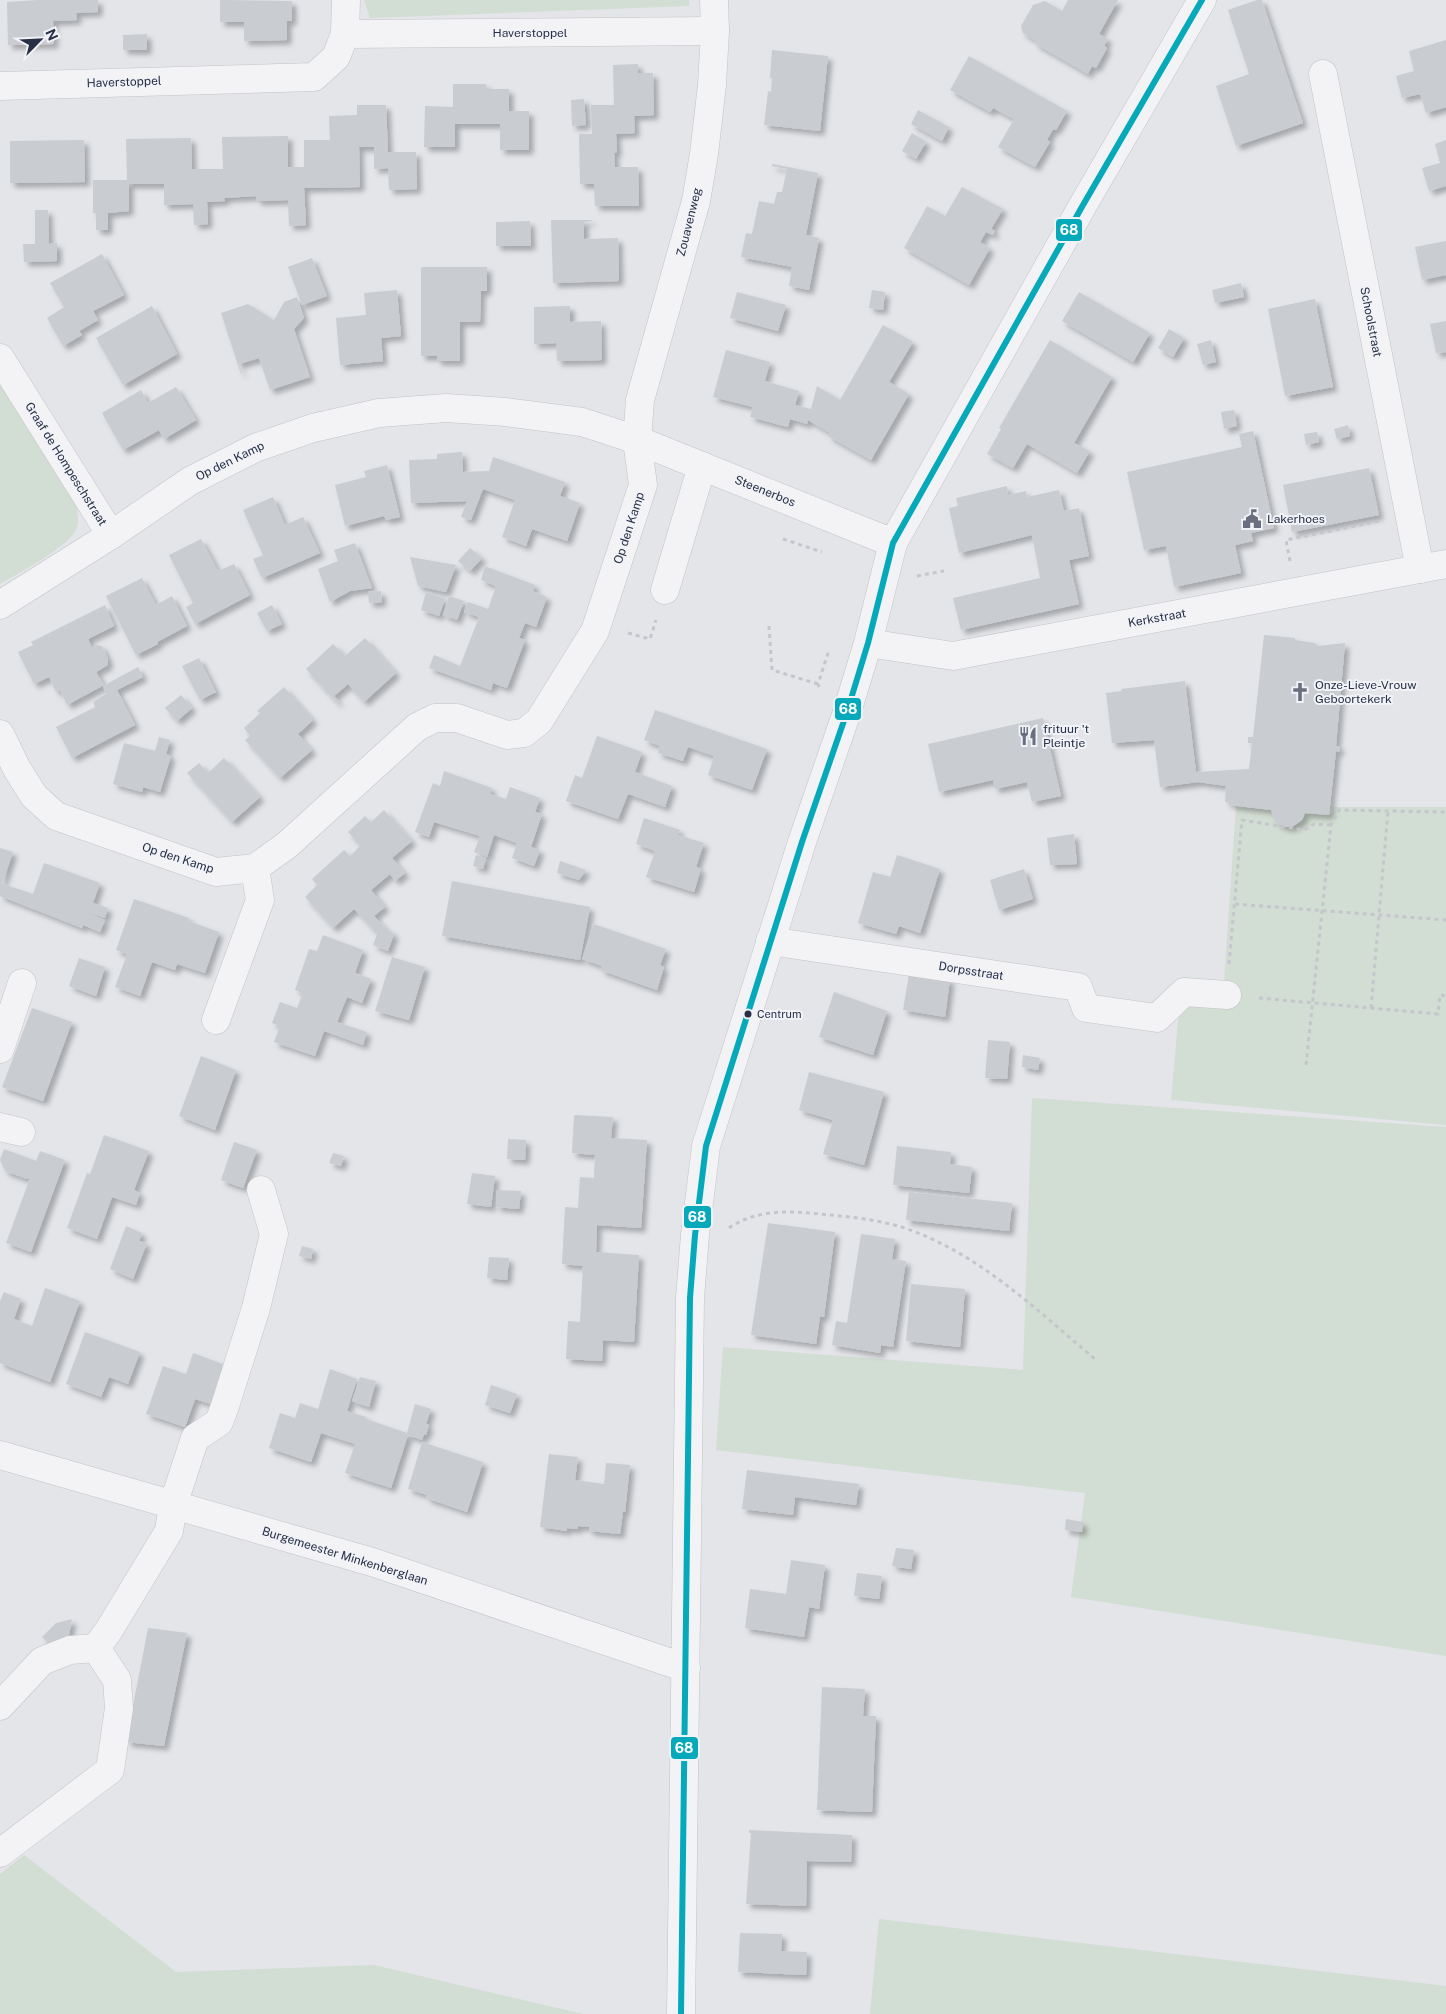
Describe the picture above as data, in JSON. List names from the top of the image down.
{
  "streets": {
    "street": [
      "Haverstoppel",
      "Zouavenweg",
      "Schoolstraat",
      "Op den Kamp",
      "Graaf de Hompeschstraat",
      "Steenerbos",
      "Kerkstraat",
      "Dorpsstraat",
      "Burgemeester Minkenberglaan"
    ]
  },
  "crossings": [
    ["Haverstoppel", "Zouavenweg"],
    ["Zouavenweg", "Op den Kamp"],
    ["Zouavenweg", "Steenerbos"],
    ["Schoolstraat", "Kerkstraat"],
    ["Op den Kamp", "Graaf de Hompeschstraat"],
    ["Op den Kamp", "Steenerbos"]
  ],
  "places": {
    "public building": ["Lakerhoes"],
    "church": ["Onze-Lieve-Vrouw Geboortekerk"],
    "restaurant": ["frituur 't Pleintje"],
    "other": ["Centrum"]
  },
  "lines": ["transit line 68"],
  "north": "top right"
}
